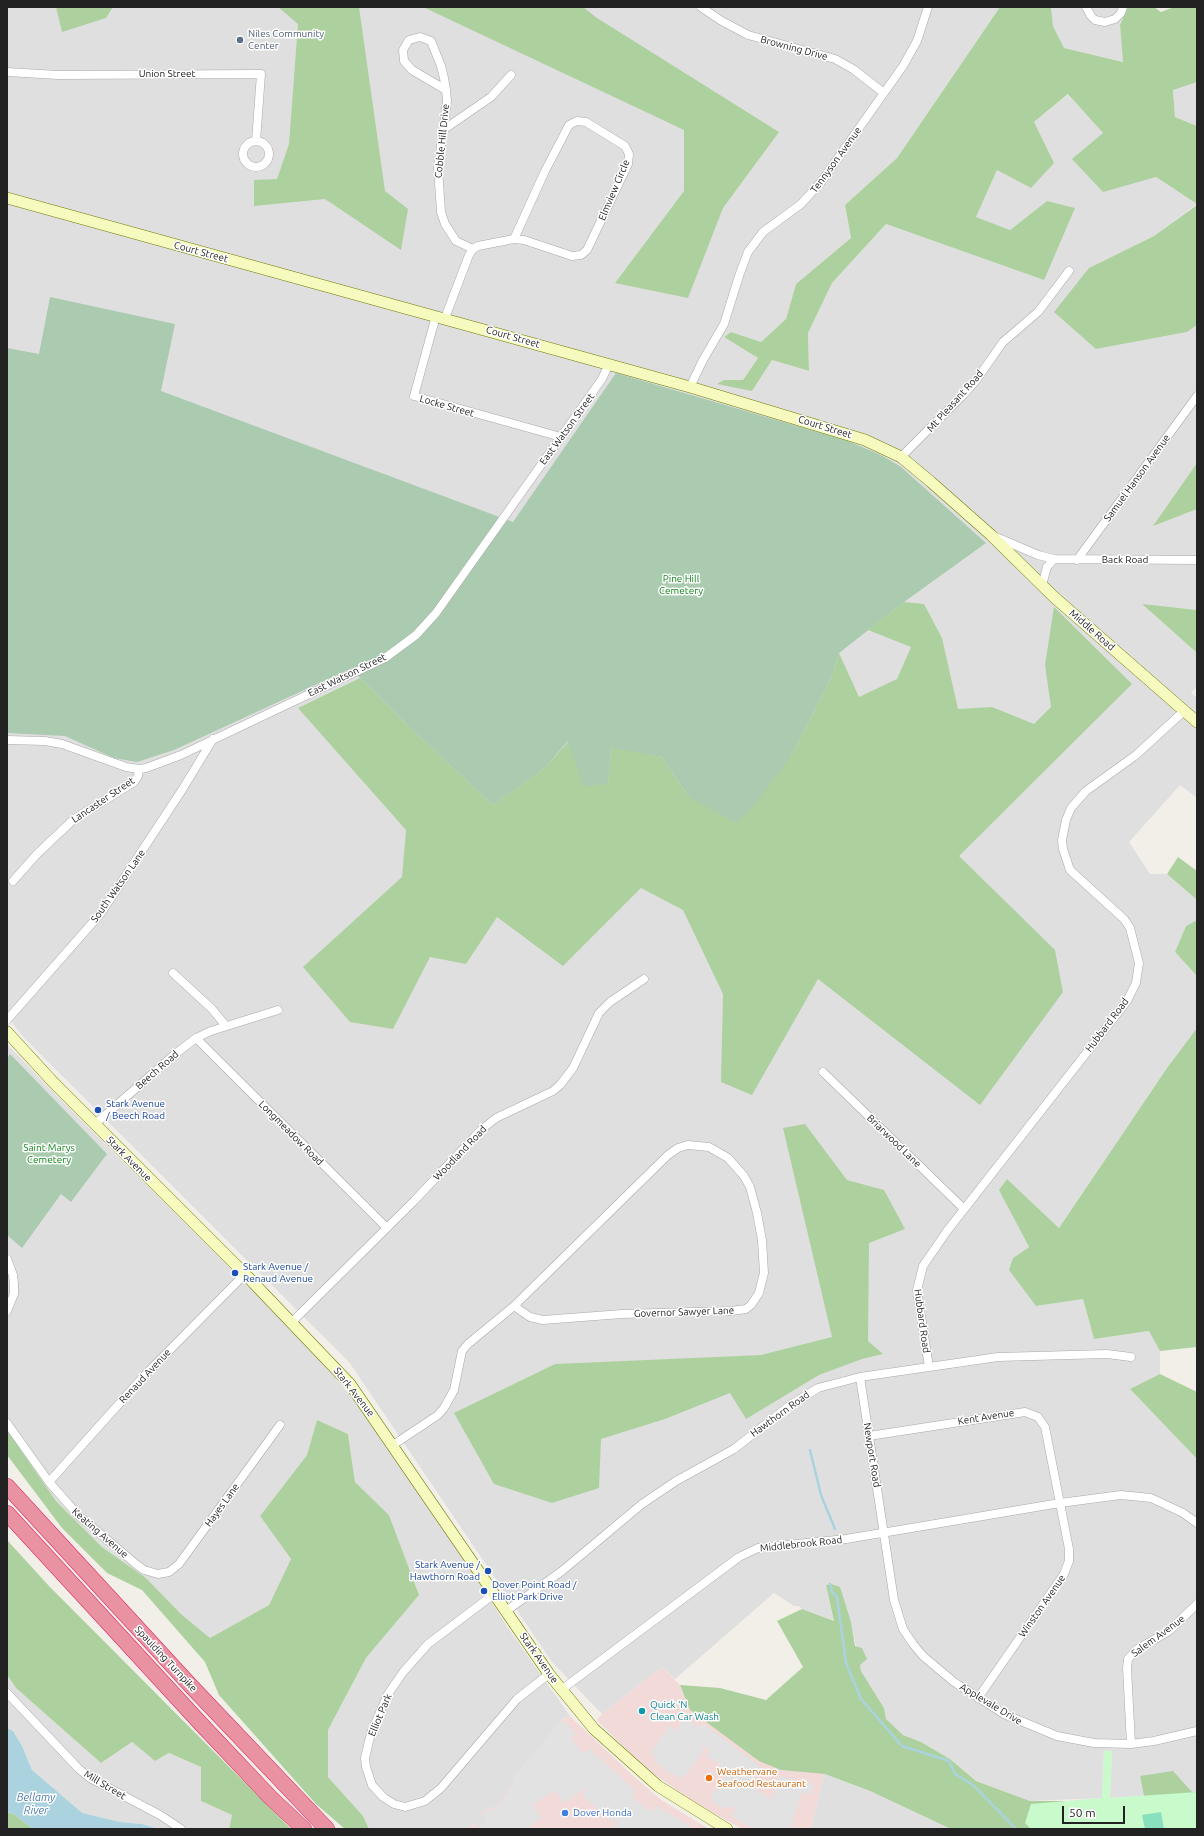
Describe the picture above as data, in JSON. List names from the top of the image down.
{
  "streets": {
    "highway": ["Spaulding Turnpike"],
    "street": [
      "Browning Drive",
      "Union Street",
      "Cobble Hill Drive",
      "Tennyson Avenue",
      "Elmview Circle",
      "Court Street",
      "Mt Pleasant Road",
      "Locke Street",
      "East Watson Street",
      "Samuel Hanson Avenue",
      "Back Road",
      "Middle Road",
      "Lancaster Street",
      "South Watson Lane",
      "Hubbard Road",
      "Beech Road",
      "Longmeadow Road",
      "Briarwood Lane",
      "Woodland Road",
      "Stark Avenue",
      "Governor Sawyer Lane",
      "Renaud Avenue",
      "Hawthorn Road",
      "Kent Avenue",
      "Newport Road",
      "Hayes Lane",
      "Keating Avenue",
      "Middlebrook Road",
      "Winston Avenue",
      "Salem Avenue",
      "Applevale Drive",
      "Elliot Park",
      "Mill Street"
    ]
  },
  "crossings": [
    ["Browning Drive", "Tennyson Avenue"],
    ["Cobble Hill Drive", "Elmview Circle"],
    ["Tennyson Avenue", "Court Street"],
    ["Court Street", "Mt Pleasant Road"],
    ["Court Street", "Locke Street"],
    ["Court Street", "East Watson Street"],
    ["Court Street", "Back Road"],
    ["Court Street", "Middle Road"],
    ["Locke Street", "East Watson Street"],
    ["East Watson Street", "Lancaster Street"],
    ["East Watson Street", "South Watson Lane"],
    ["Samuel Hanson Avenue", "Back Road"],
    ["Back Road", "Middle Road"],
    ["Middle Road", "Hubbard Road"],
    ["Hubbard Road", "Briarwood Lane"],
    ["Hubbard Road", "Hawthorn Road"],
    ["Beech Road", "Longmeadow Road"],
    ["Beech Road", "Stark Avenue"],
    ["Longmeadow Road", "Woodland Road"],
    ["Woodland Road", "Stark Avenue"],
    ["Stark Avenue", "Governor Sawyer Lane"],
    ["Stark Avenue", "Renaud Avenue"],
    ["Stark Avenue", "Hawthorn Road"],
    ["Stark Avenue", "Middlebrook Road"],
    ["Stark Avenue", "Elliot Park"],
    ["Renaud Avenue", "Keating Avenue"],
    ["Hawthorn Road", "Newport Road"],
    ["Kent Avenue", "Newport Road"],
    ["Kent Avenue", "Middlebrook Road"],
    ["Kent Avenue", "Winston Avenue"],
    ["Newport Road", "Middlebrook Road"],
    ["Newport Road", "Applevale Drive"],
    ["Hayes Lane", "Keating Avenue"],
    ["Middlebrook Road", "Winston Avenue"],
    ["Middlebrook Road", "Applevale Drive"],
    ["Winston Avenue", "Applevale Drive"],
    ["Salem Avenue", "Applevale Drive"]
  ],
  "water": ["Bellamy River"],
  "parks": ["Pine Hill Cemetery", "Saint Marys Cemetery"],
  "places": [
    "Niles Community Center",
    "Stark Avenue / Beech Road",
    "Stark Avenue / Renaud Avenue",
    "Stark Avenue / Hawthorn Road",
    "Dover Point Road / Elliot Park Drive",
    "Quick 'N Clean Car Wash",
    "Weathervane Seafood Restaurant",
    "Dover Honda"
  ],
  "scale_bar": "50 m"
}
